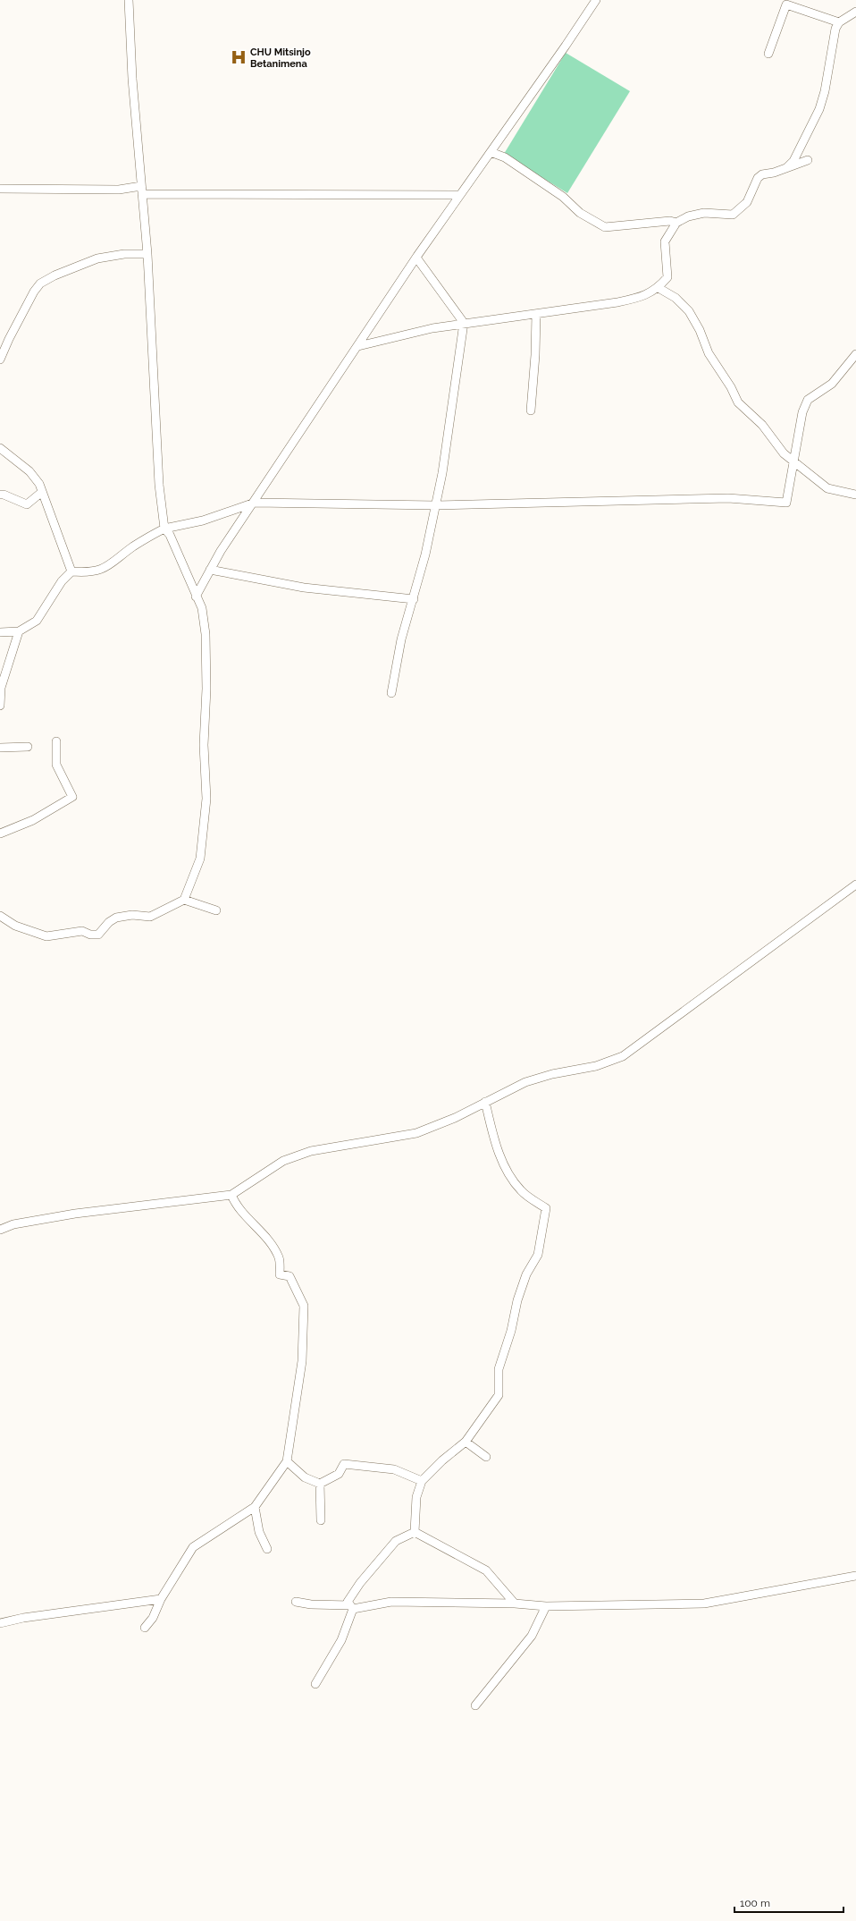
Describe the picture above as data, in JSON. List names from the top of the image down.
{
  "places": {
    "hospital": ["CHU Mitsinjo Betanimena"]
  },
  "scale_bar": "100 m"
}
